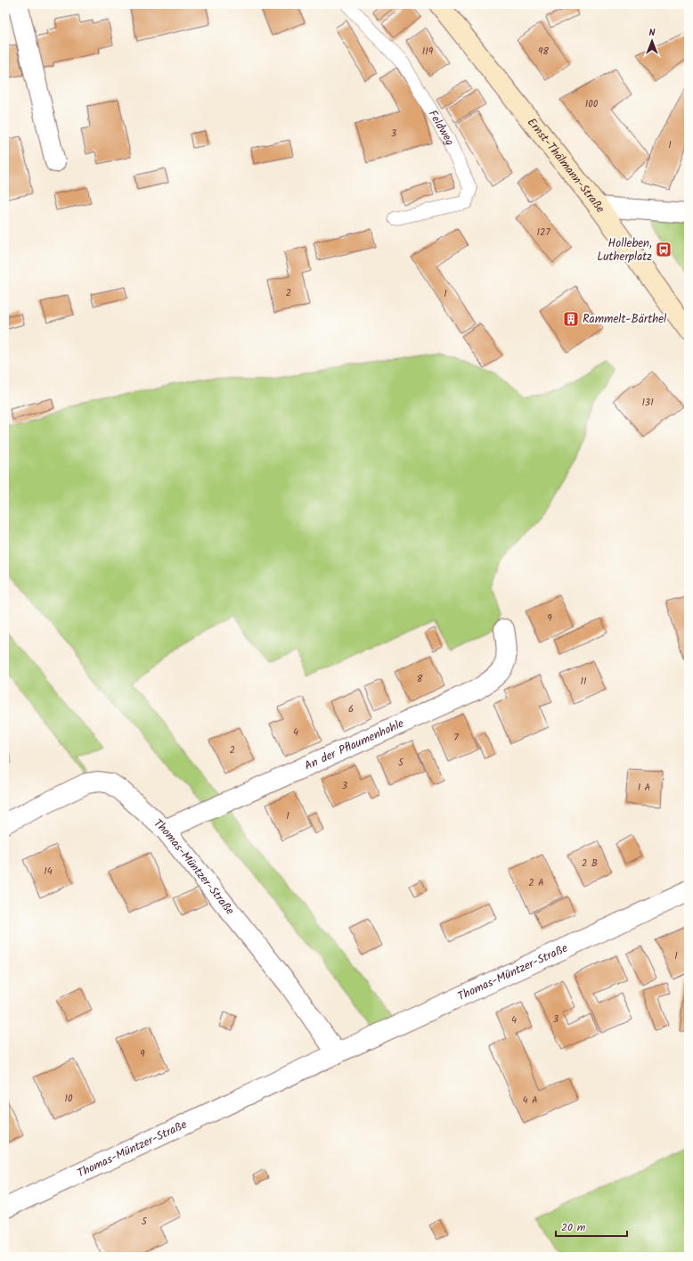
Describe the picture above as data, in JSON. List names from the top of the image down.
{
  "streets": {
    "main road": ["Ernst-Thälmann-Straße"],
    "street": ["An der Pflaumenhohle", "Thomas-Müntzer-Straße"],
    "lane": ["Feldweg"]
  },
  "crossings": [
    ["An der Pflaumenhohle", "Thomas-Müntzer-Straße"]
  ],
  "places": {
    "bus stop": ["Holleben, Lutherplatz"],
    "building": ["Rammelt-Bärthel"]
  },
  "house_numbers": [
    "119",
    "98",
    "100",
    "3",
    "1",
    "127",
    "2",
    "1",
    "131",
    "9",
    "8",
    "11",
    "6",
    "4",
    "7",
    "2",
    "5",
    "3",
    "1 A",
    "1",
    "2 B",
    "14",
    "2 A",
    "1",
    "3",
    "4",
    "9",
    "10",
    "4 A",
    "5"
  ],
  "scale_bar": "20 m",
  "north": "top"
}
